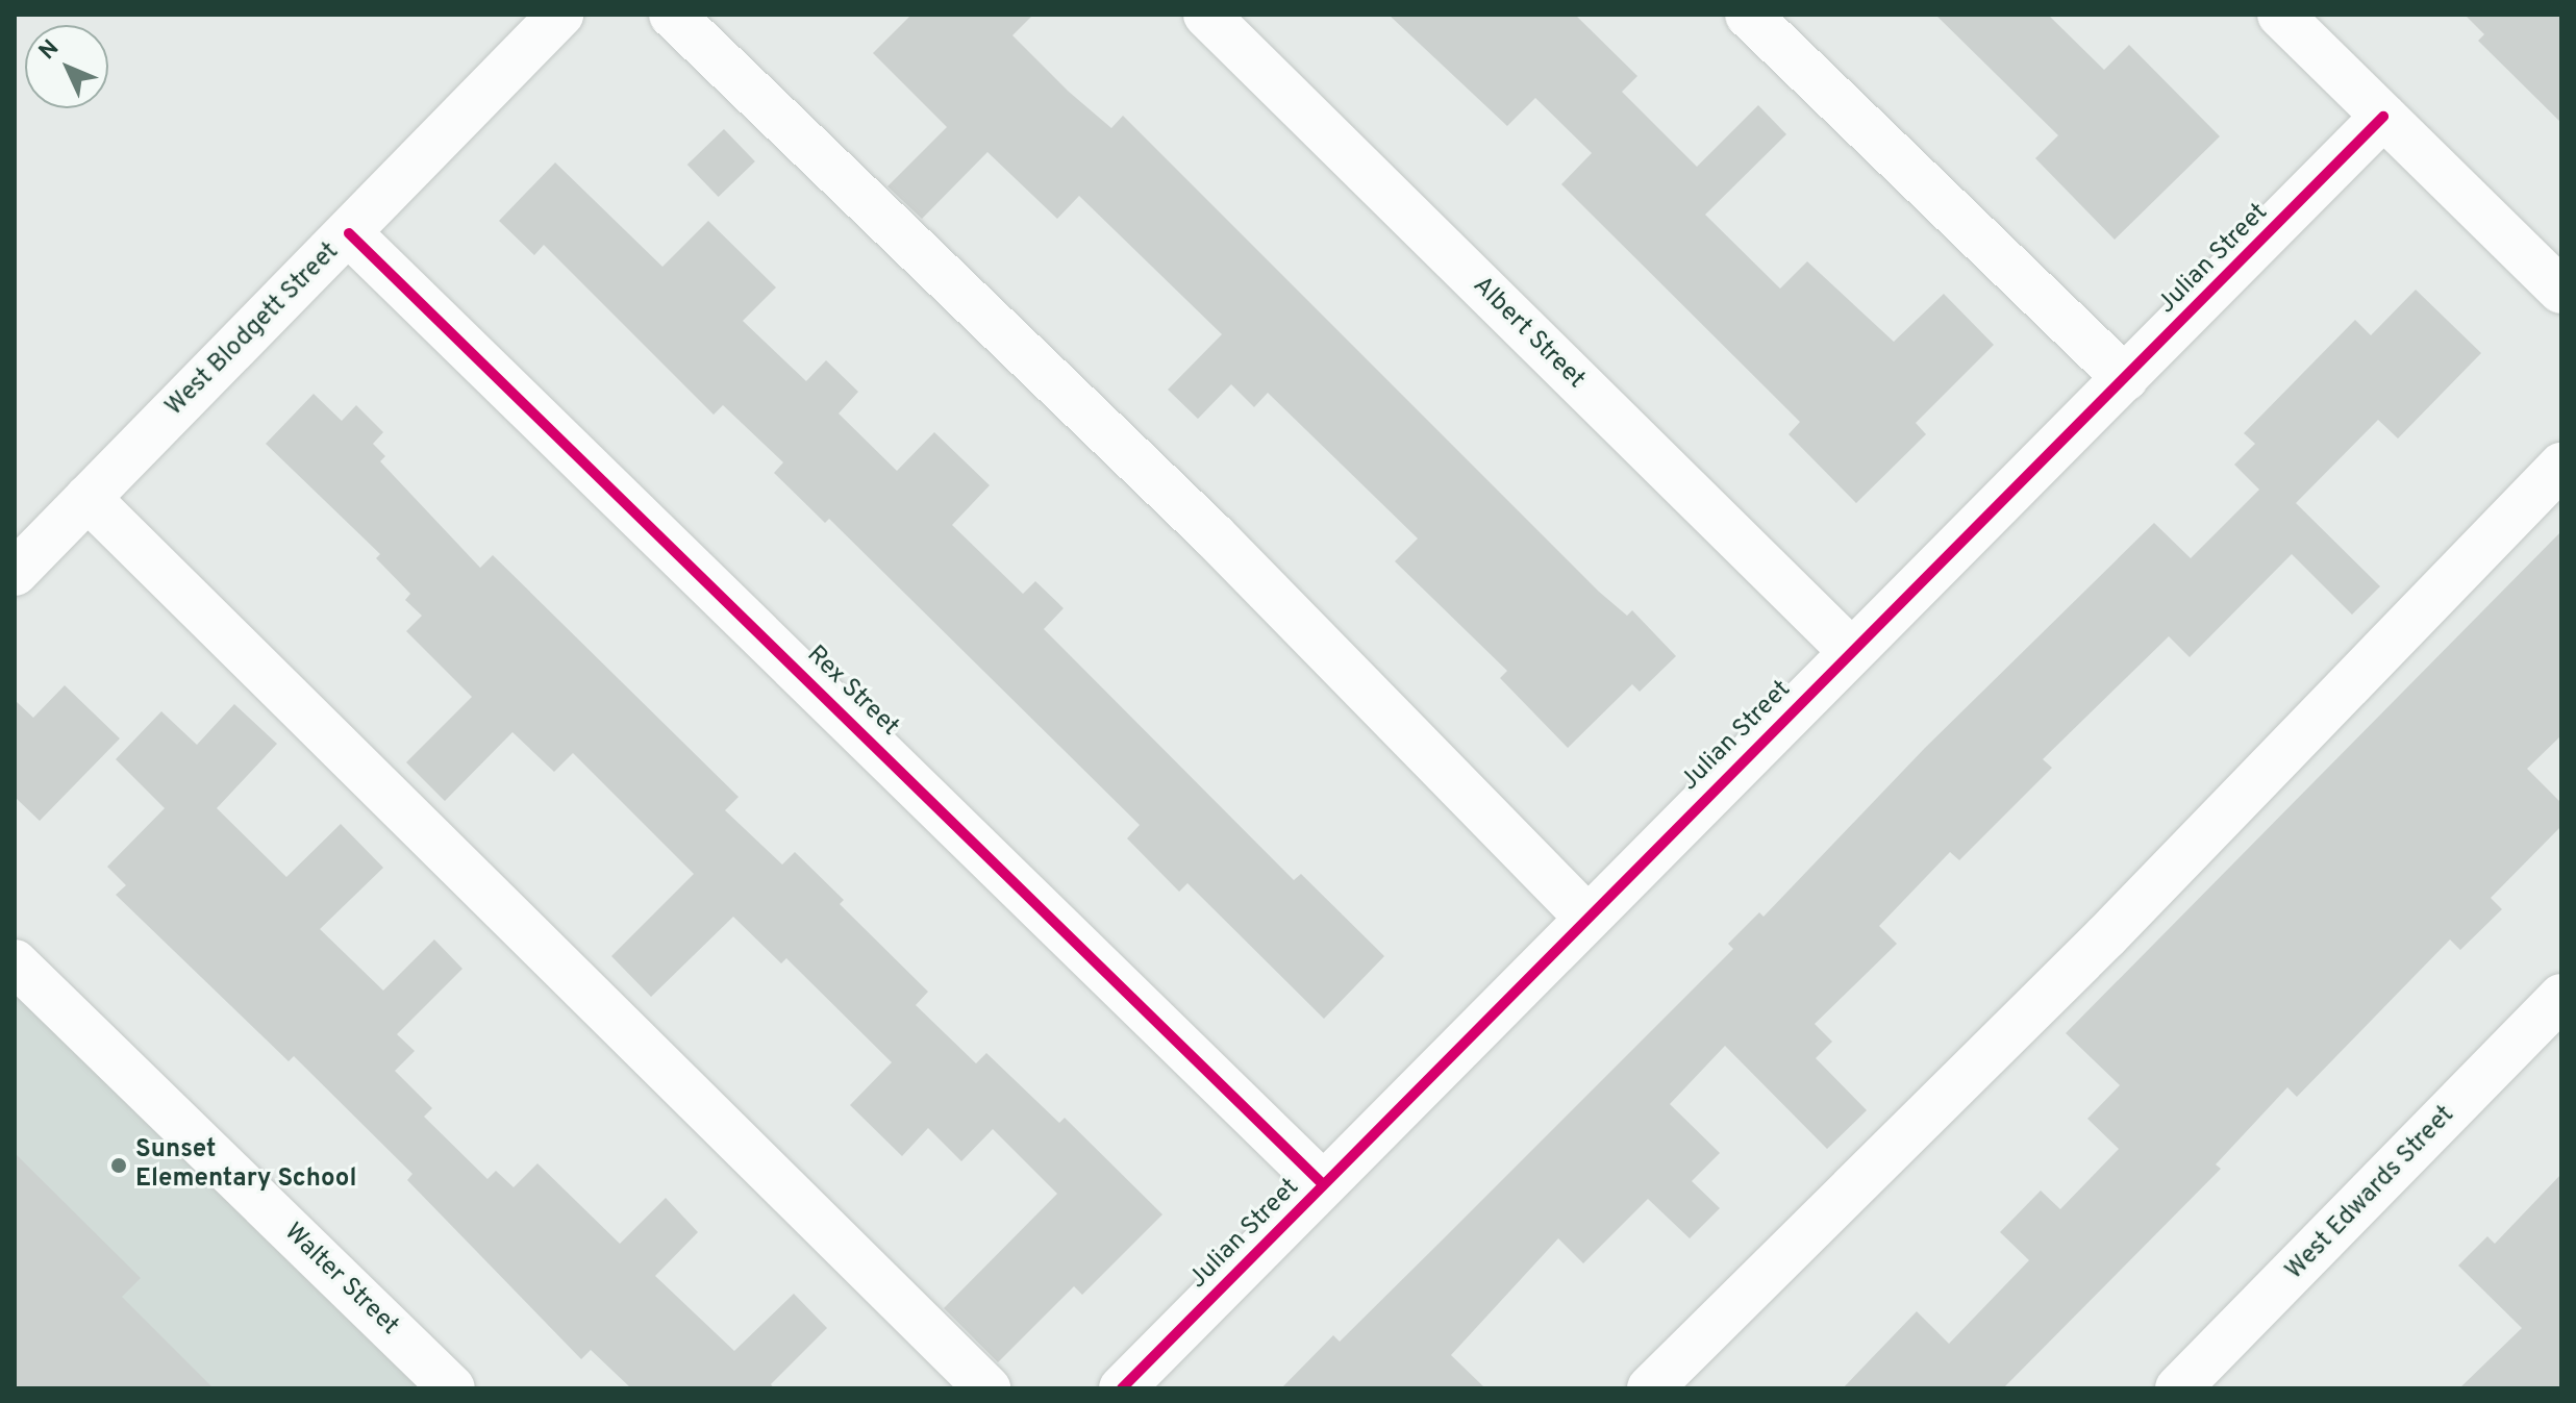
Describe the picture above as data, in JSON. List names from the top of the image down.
{
  "streets": {
    "street": [
      "Julian Street",
      "West Blodgett Street",
      "Albert Street",
      "Rex Street",
      "West Edwards Street",
      "Walter Street"
    ]
  },
  "crossings": [
    ["Julian Street", "Albert Street"],
    ["Julian Street", "Rex Street"],
    ["West Blodgett Street", "Rex Street"]
  ],
  "places": ["Sunset Elementary School"],
  "north": "top left"
}
